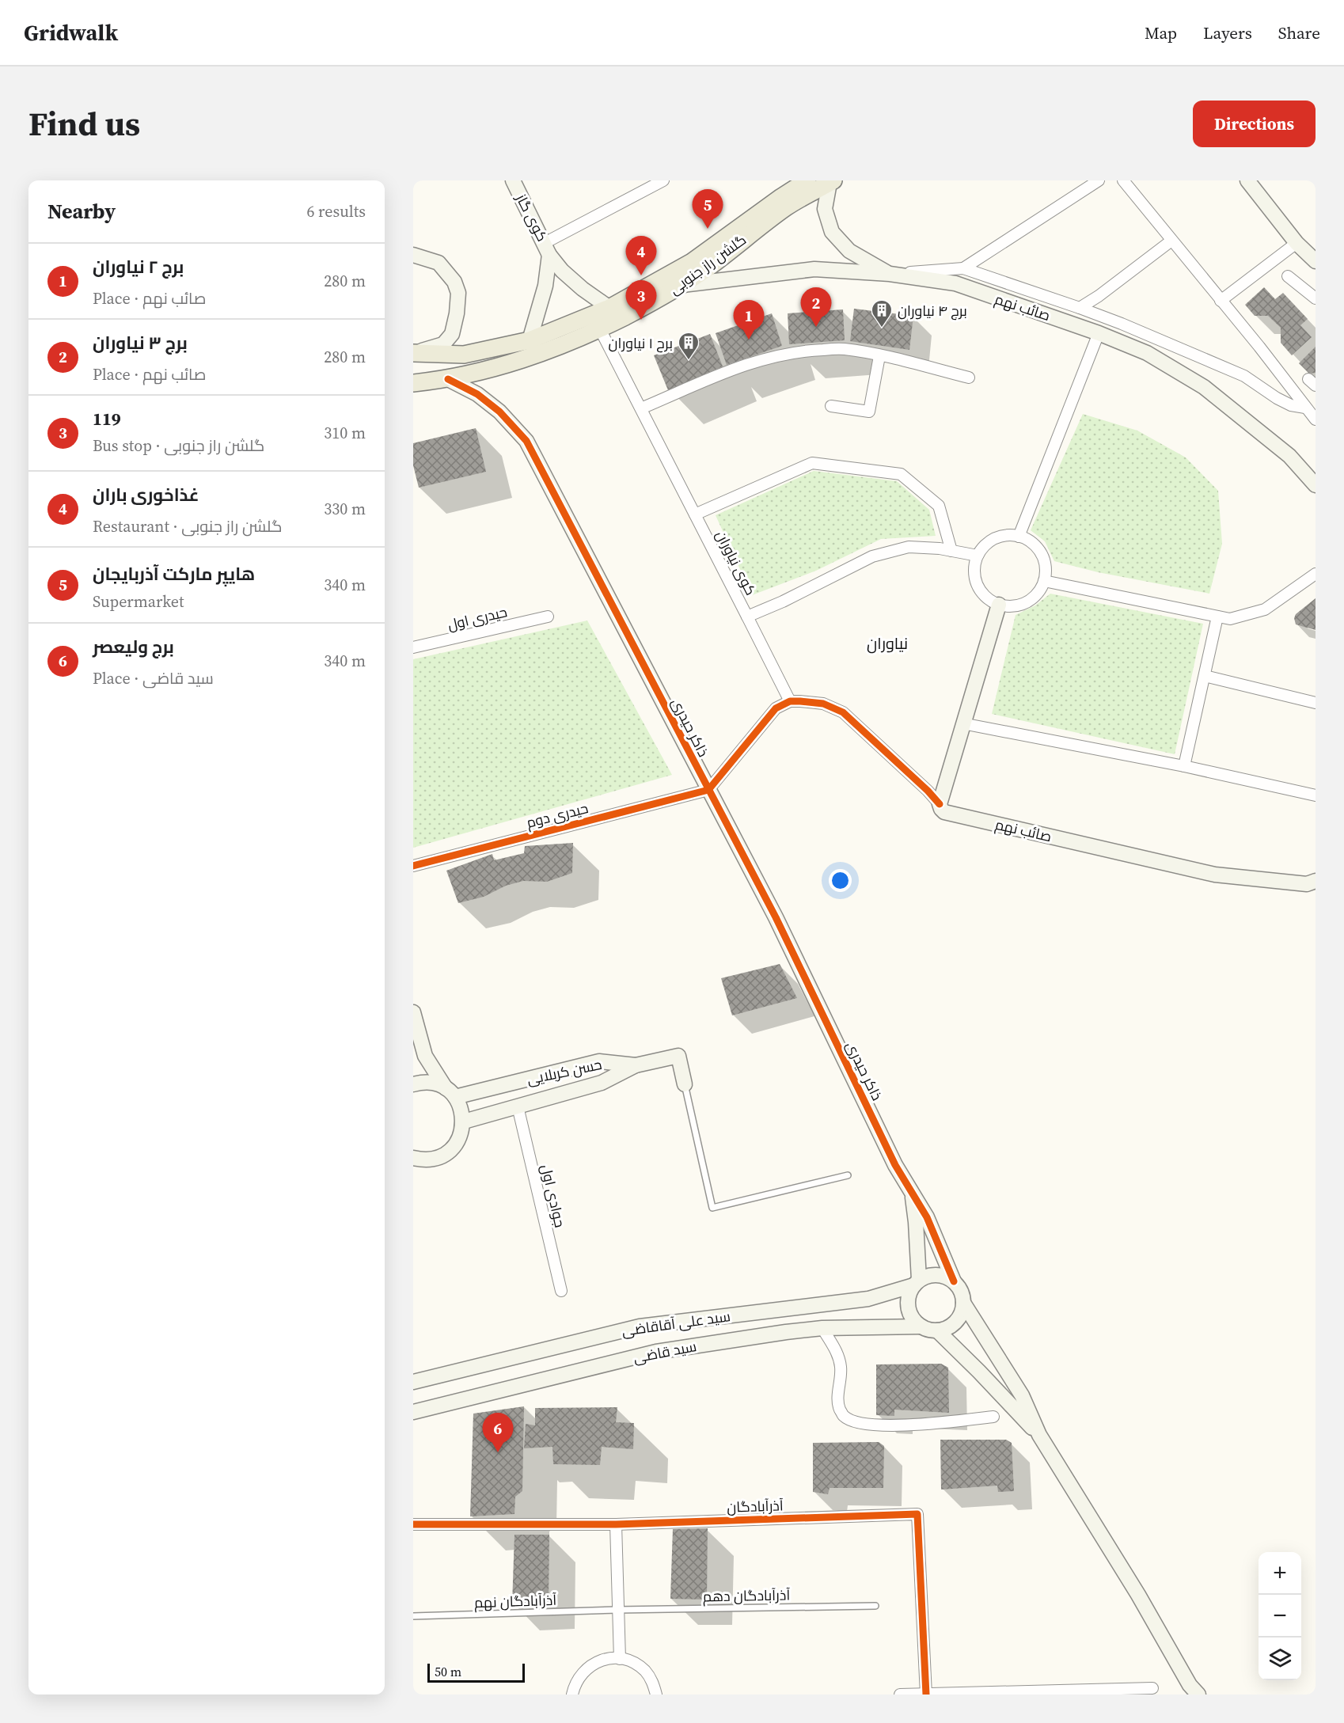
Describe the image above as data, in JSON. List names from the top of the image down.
{
  "streets": {
    "main road": ["گلشن راز جنوبی"],
    "street": [
      "کوی گاز",
      "صائب نهم",
      "کوی نیاوران",
      "حیدری اول",
      "ذاکر حیدری",
      "حیدری دوم",
      "حسن کربلایی",
      "جوادی اول",
      "سید علی آقاقاضی",
      "سید قاضی",
      "آذرآبادگان"
    ],
    "lane": ["آذرآبادگان دهم", "آذرآبادگان نهم"]
  },
  "crossings": [
    ["کوی گاز", "گلشن راز جنوبی"],
    ["گلشن راز جنوبی", "صائب نهم"],
    ["گلشن راز جنوبی", "کوی نیاوران"],
    ["گلشن راز جنوبی", "ذاکر حیدری"],
    ["ذاکر حیدری", "حیدری دوم"],
    ["ذاکر حیدری", "سید علی آقاقاضی"],
    ["ذاکر حیدری", "سید قاضی"],
    ["حسن کربلایی", "جوادی اول"],
    ["سید علی آقاقاضی", "سید قاضی"],
    ["آذرآبادگان دهم", "آذرآبادگان نهم"]
  ],
  "districts": ["نیاوران"],
  "places": {
    "building": ["برج ۴ نیاوران", "برح ۱ نیاوران"]
  },
  "scale_bar": "50 m",
  "page": {
    "header": "Gridwalk",
    "nav": ["Map", "Layers", "Share"],
    "title": "Find us",
    "buttons": "Directions",
    "heading": ["Nearby", "6 results"],
    "pins": [
      "5",
      "4",
      "3",
      "2",
      "1",
      "6"
    ],
    "list": [
      {
        "mark": "1",
        "name": "برج ۲ نیاوران",
        "note": "Place · صائب نهم",
        "value": "280 m"
      },
      {
        "mark": "2",
        "name": "برج ۳ نیاوران",
        "note": "Place · صائب نهم",
        "value": "280 m"
      },
      {
        "mark": "3",
        "name": "119",
        "note": "Bus stop · گلشن راز جنوبی",
        "value": "310 m"
      },
      {
        "mark": "4",
        "name": "غذاخوری باران",
        "note": "Restaurant · گلشن راز جنوبی",
        "value": "330 m"
      },
      {
        "mark": "5",
        "name": "هایپر مارکت آذربایجان",
        "note": "Supermarket",
        "value": "340 m"
      },
      {
        "mark": "6",
        "name": "برج ولیعصر",
        "note": "Place · سید قاضی",
        "value": "340 m"
      }
    ],
    "map_buttons": ["+", "−"],
    "scale": "50 m"
  }
}
